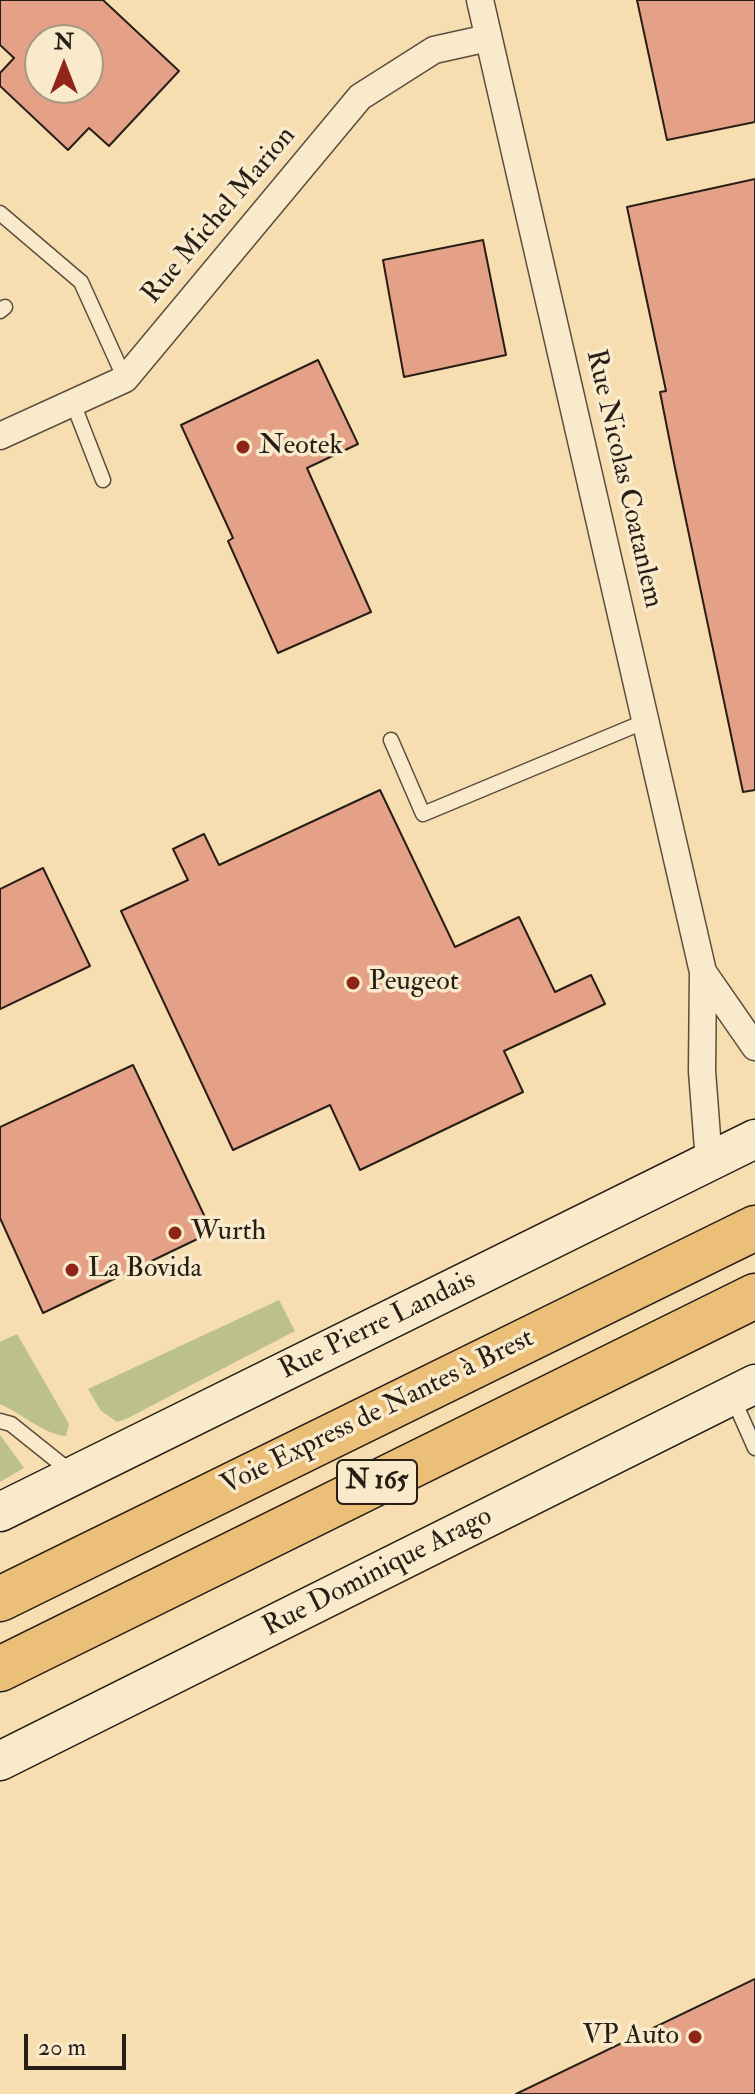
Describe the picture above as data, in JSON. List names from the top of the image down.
{
  "streets": {
    "highway": ["Voie Express de Nantes à Brest", "N 165"],
    "street": [
      "Rue Michel Marion",
      "Rue Nicolas Coatanlem",
      "Rue Pierre Landais",
      "Rue Dominique Arago"
    ]
  },
  "crossings": [
    ["Rue Michel Marion", "Rue Nicolas Coatanlem"],
    ["Rue Nicolas Coatanlem", "Rue Pierre Landais"]
  ],
  "places": [
    "Neotek",
    "Peugeot",
    "Wurth",
    "La Bovida",
    "VP Auto"
  ],
  "scale_bar": "20 m",
  "north": "top"
}
